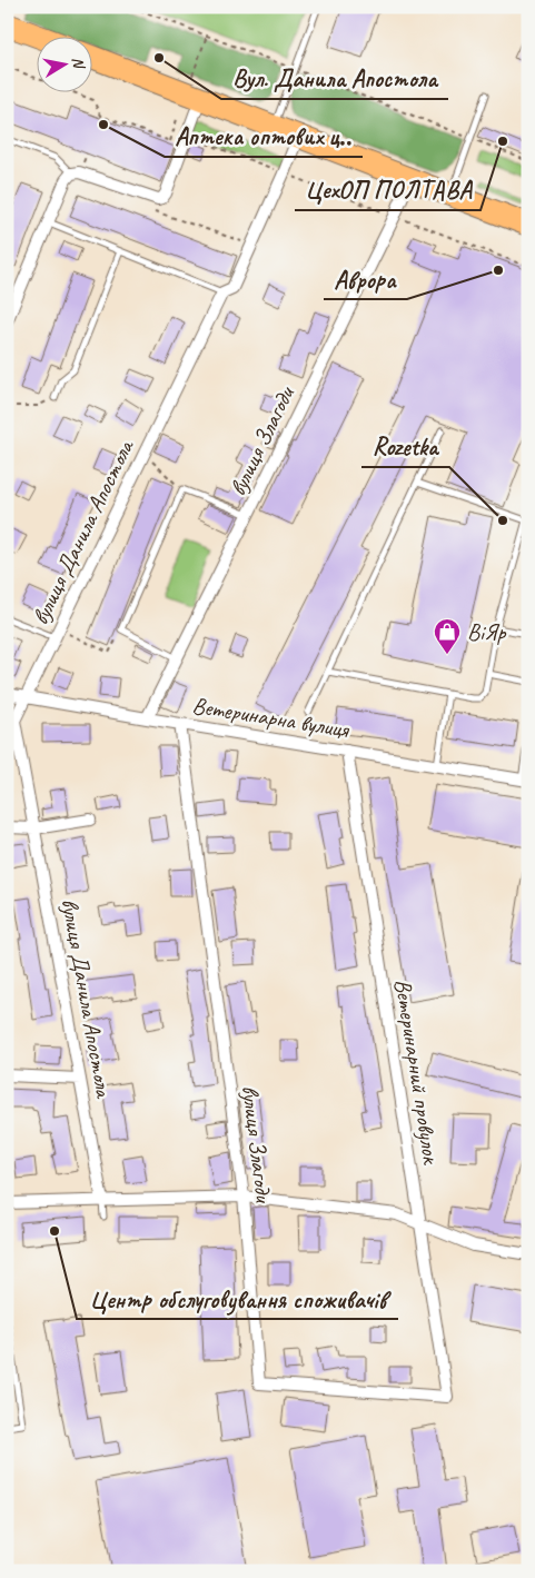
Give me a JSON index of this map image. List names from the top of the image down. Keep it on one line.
{"streets":{"street":["вулиця Злагоди","вулиця Данила Апостола","Ветеринарна вулиця","Ветеринарний провулок"]},"crossings":[["вулиця Злагоди","Ветеринарна вулиця"],["вулиця Злагоди","Ветеринарний провулок"],["вулиця Данила Апостола","Ветеринарна вулиця"],["Ветеринарна вулиця","Ветеринарний провулок"]],"places":{"other":["Вул. Данила Апостола","Аптека оптових ц‥","ЦехОП ПОЛТАВА","Аврора","Rozetka","Центр обслуговування споживачів"],"shop":["ВіЯр"]},"north":"right"}
